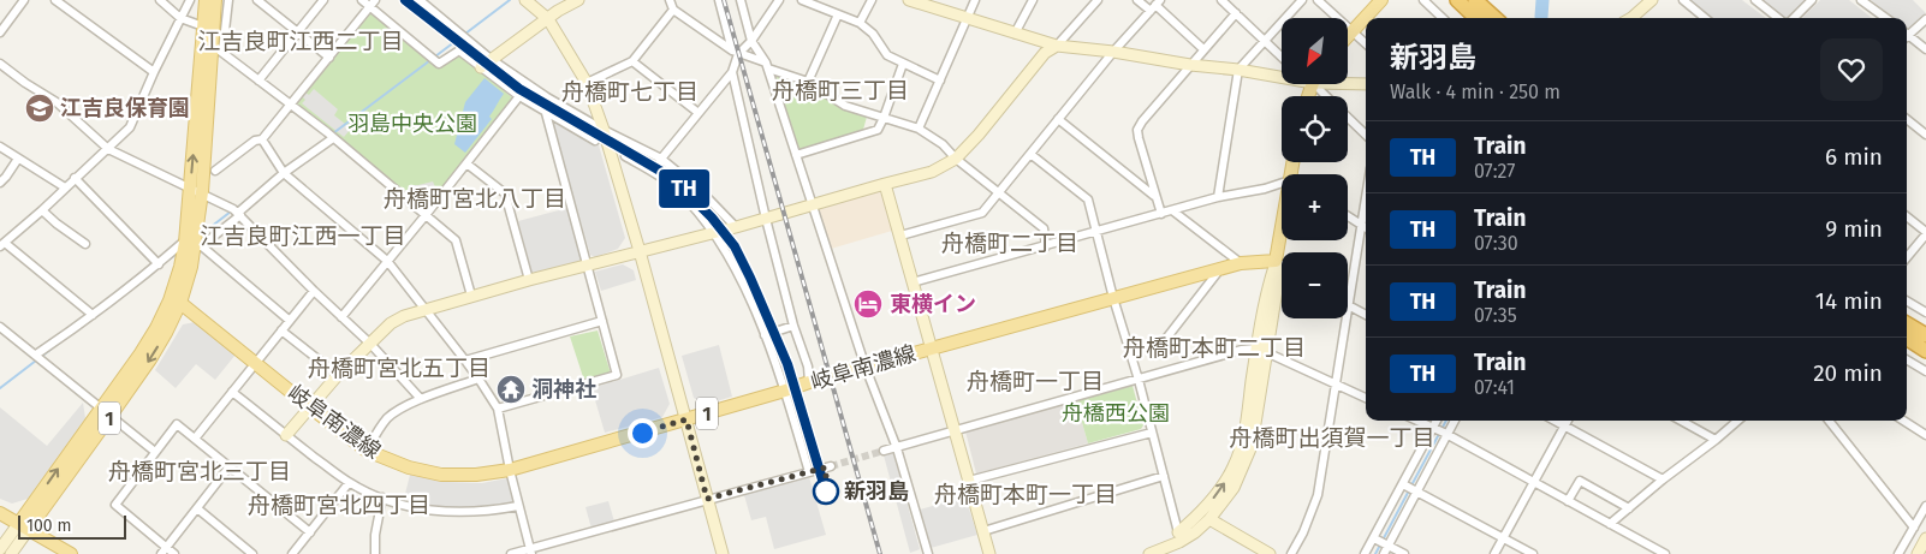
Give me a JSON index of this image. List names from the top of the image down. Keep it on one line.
{"streets":{"main road":["岐阜南濃線","1"]},"crossings":[["岐阜南濃線","1"]],"districts":["江吉良町江西二丁目","舟橋町三丁目","舟橋町七丁目","舟橋町宮北八丁目","江吉良町江西一丁目","舟橋町二丁目","舟橋町本町二丁目","舟橋町宮北五丁目","舟橋町一丁目","舟橋町出須賀一丁目","舟橋町宮北三丁目","舟橋町本町一丁目","舟橋町宮北四丁目"],"parks":["羽島中央公園","舟橋西公園"],"places":{"school or university":["江吉良保育園"],"hotel":["東横イン"],"temple":["洞神社"],"other":["新羽島"]},"scale_bar":"100 m","north":"bottom left","page":{"on_map":"TH","map_buttons":["+","−"],"heading":["新羽島","Walk · 4 min · 250 m"],"list":[{"mark":"TH","name":"Train","note":"07:27","value":"6 min"},{"mark":"TH","name":"Train","note":"07:30","value":"9 min"},{"mark":"TH","name":"Train","note":"07:35","value":"14 min"},{"mark":"TH","name":"Train","note":"07:41","value":"20 min"}],"scale":"100 m"}}
